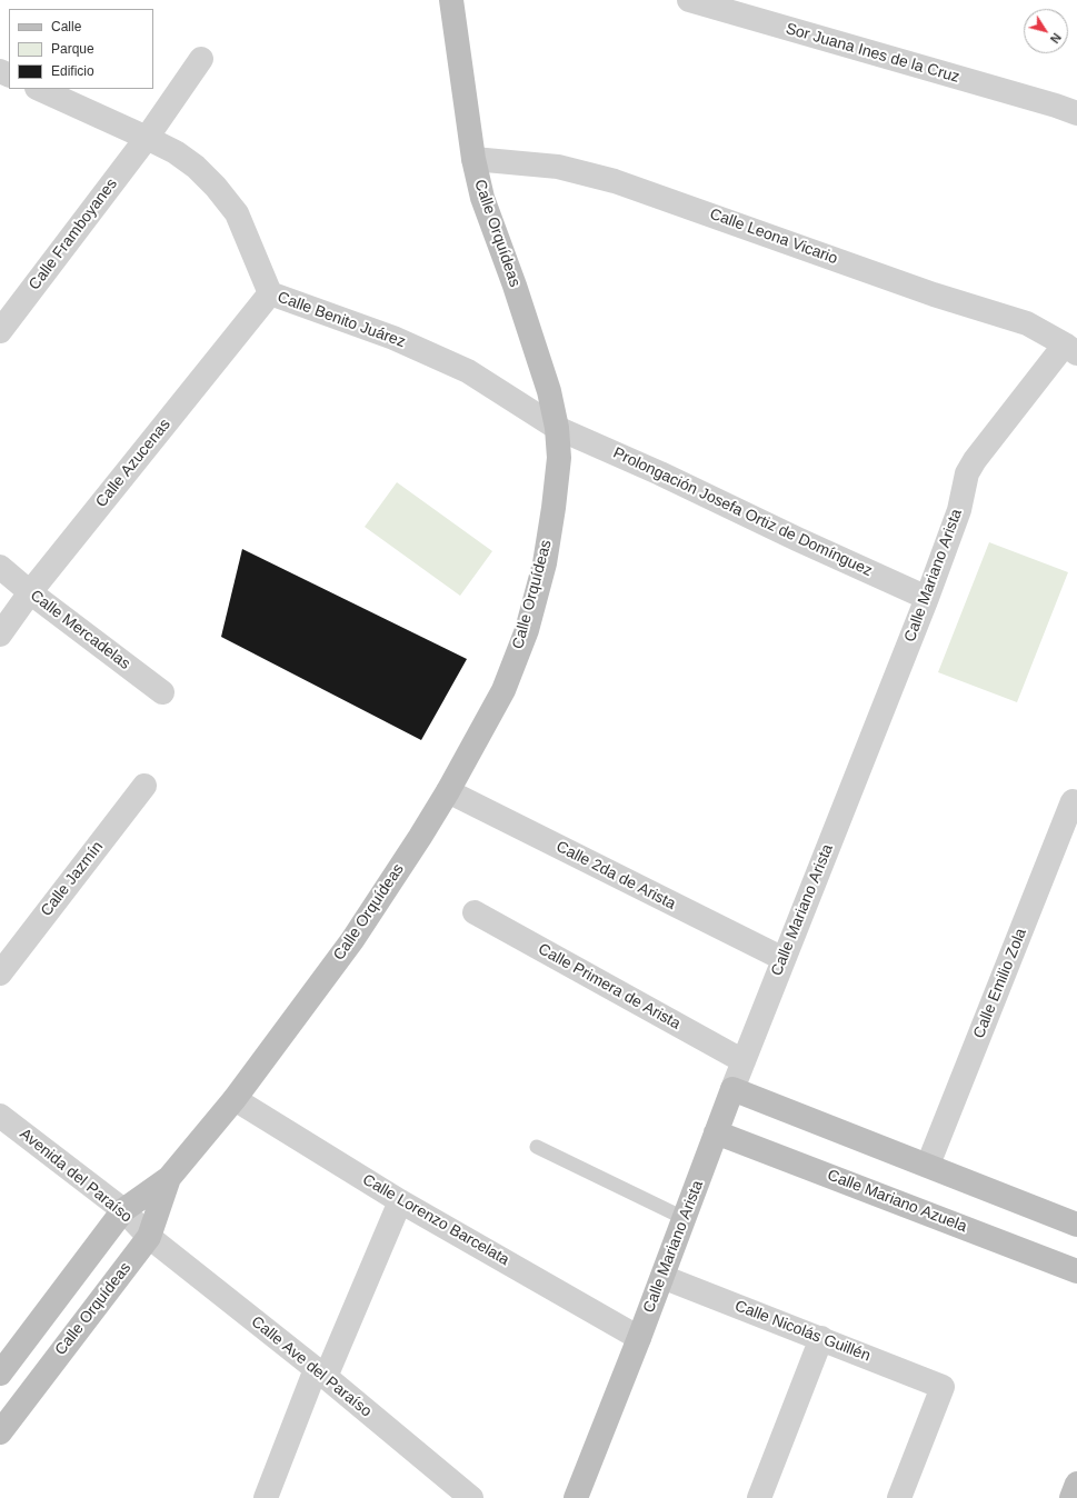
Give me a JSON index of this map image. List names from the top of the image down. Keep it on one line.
{"streets":{"street":["Sor Juana Ines de la Cruz","Calle Orquídeas","Calle Framboyanes","Calle Leona Vicario","Calle Benito Juárez","Calle Azucenas","Prolongación Josefa Ortiz de Domínguez","Calle Mariano Arista","Calle Mercadelas","Calle 2da de Arista","Calle Jazmín","Calle Emilio Zola","Calle Primera de Arista","Avenida del Paraíso","Calle Mariano Azuela","Calle Lorenzo Barcelata","Calle Nicolás Guillén","Calle Ave del Paraíso"]},"crossings":[["Calle Orquídeas","Calle Leona Vicario"],["Calle Orquídeas","Calle Benito Juárez"],["Calle Orquídeas","Prolongación Josefa Ortiz de Domínguez"],["Calle Orquídeas","Calle 2da de Arista"],["Calle Orquídeas","Avenida del Paraíso"],["Calle Orquídeas","Calle Lorenzo Barcelata"],["Calle Orquídeas","Calle Ave del Paraíso"],["Calle Framboyanes","Calle Benito Juárez"],["Calle Leona Vicario","Calle Mariano Arista"],["Calle Benito Juárez","Calle Azucenas"],["Calle Benito Juárez","Prolongación Josefa Ortiz de Domínguez"],["Calle Azucenas","Calle Mercadelas"],["Prolongación Josefa Ortiz de Domínguez","Calle Mariano Arista"],["Calle Mariano Arista","Calle 2da de Arista"],["Calle Mariano Arista","Calle Primera de Arista"],["Calle Mariano Arista","Calle Mariano Azuela"],["Calle Mariano Arista","Calle Lorenzo Barcelata"],["Calle Mariano Arista","Calle Nicolás Guillén"],["Avenida del Paraíso","Calle Ave del Paraíso"]],"legend":["Calle","Parque","Edificio"],"north":"bottom right"}
